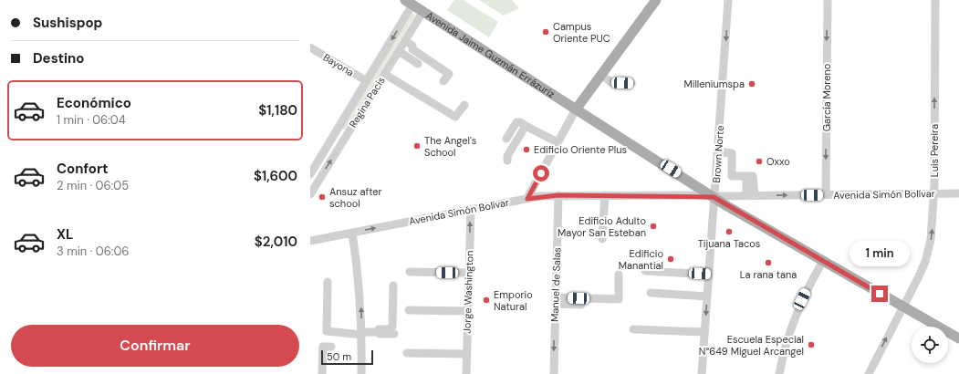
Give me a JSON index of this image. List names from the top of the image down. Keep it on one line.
{"streets":{"main road":["Avenida Jaime Guzmán Errázuriz"],"street":["Bayona","García Moreno","Regina Pacis","Luis Pereira","Brown Norte","Avenida Simón Bolívar","Manuel de Salas","Jorge Washington"]},"crossings":[["Avenida Jaime Guzmán Errázuriz","Regina Pacis"],["Avenida Jaime Guzmán Errázuriz","Luis Pereira"],["Avenida Jaime Guzmán Errázuriz","Brown Norte"],["Avenida Jaime Guzmán Errázuriz","Avenida Simón Bolívar"],["Bayona","Regina Pacis"],["García Moreno","Avenida Simón Bolívar"],["Luis Pereira","Avenida Simón Bolívar"],["Brown Norte","Avenida Simón Bolívar"],["Avenida Simón Bolívar","Manuel de Salas"],["Avenida Simón Bolívar","Jorge Washington"]],"one_way":["García Moreno","Luis Pereira","Brown Norte","Manuel de Salas","Jorge Washington"],"places":["Campus Oriente PUC","Milleniumspa","The Angel's School","Edificio Oriente Plus","Oxxo","Ansuz after school","Edificio Adulto Mayor San Esteban","Tijuana Tacos","Edificio Manantial","La rana tana","Emporio Natural","Escuela Especial N°649 Miguel Arcangel"],"scale_bar":"50 m","page":{"banner":["Sushispop","Destino"],"list":[{"name":"Económico","note":"1 min · 06:04","value":"$1,180"},{"name":"Confort","note":"2 min · 06:05","value":"$1,600"},{"name":"XL","note":"3 min · 06:06","value":"$2,010"}],"bubble":"1 min","buttons":"Confirmar","scale":"50 m"}}
